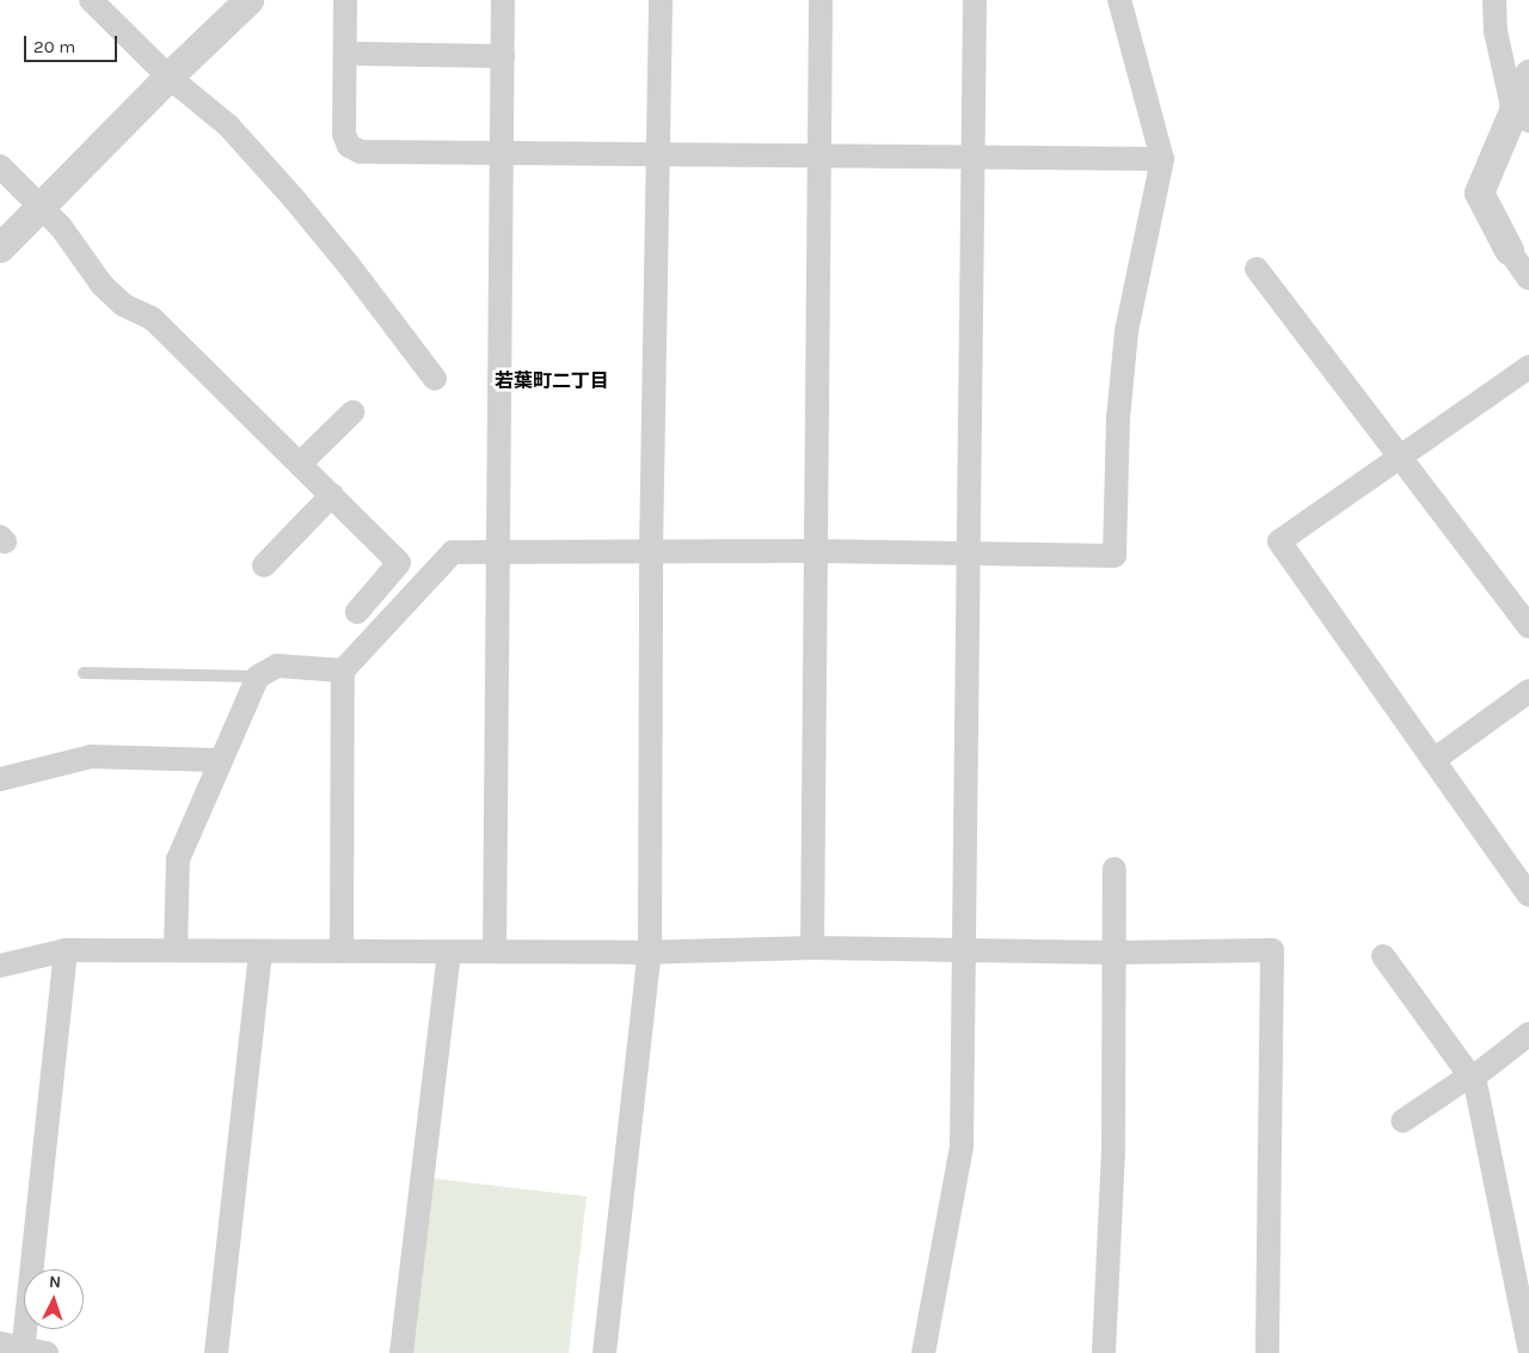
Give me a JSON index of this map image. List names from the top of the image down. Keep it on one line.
{"districts":["若葉町二丁目"],"scale_bar":"20 m","north":"top"}
